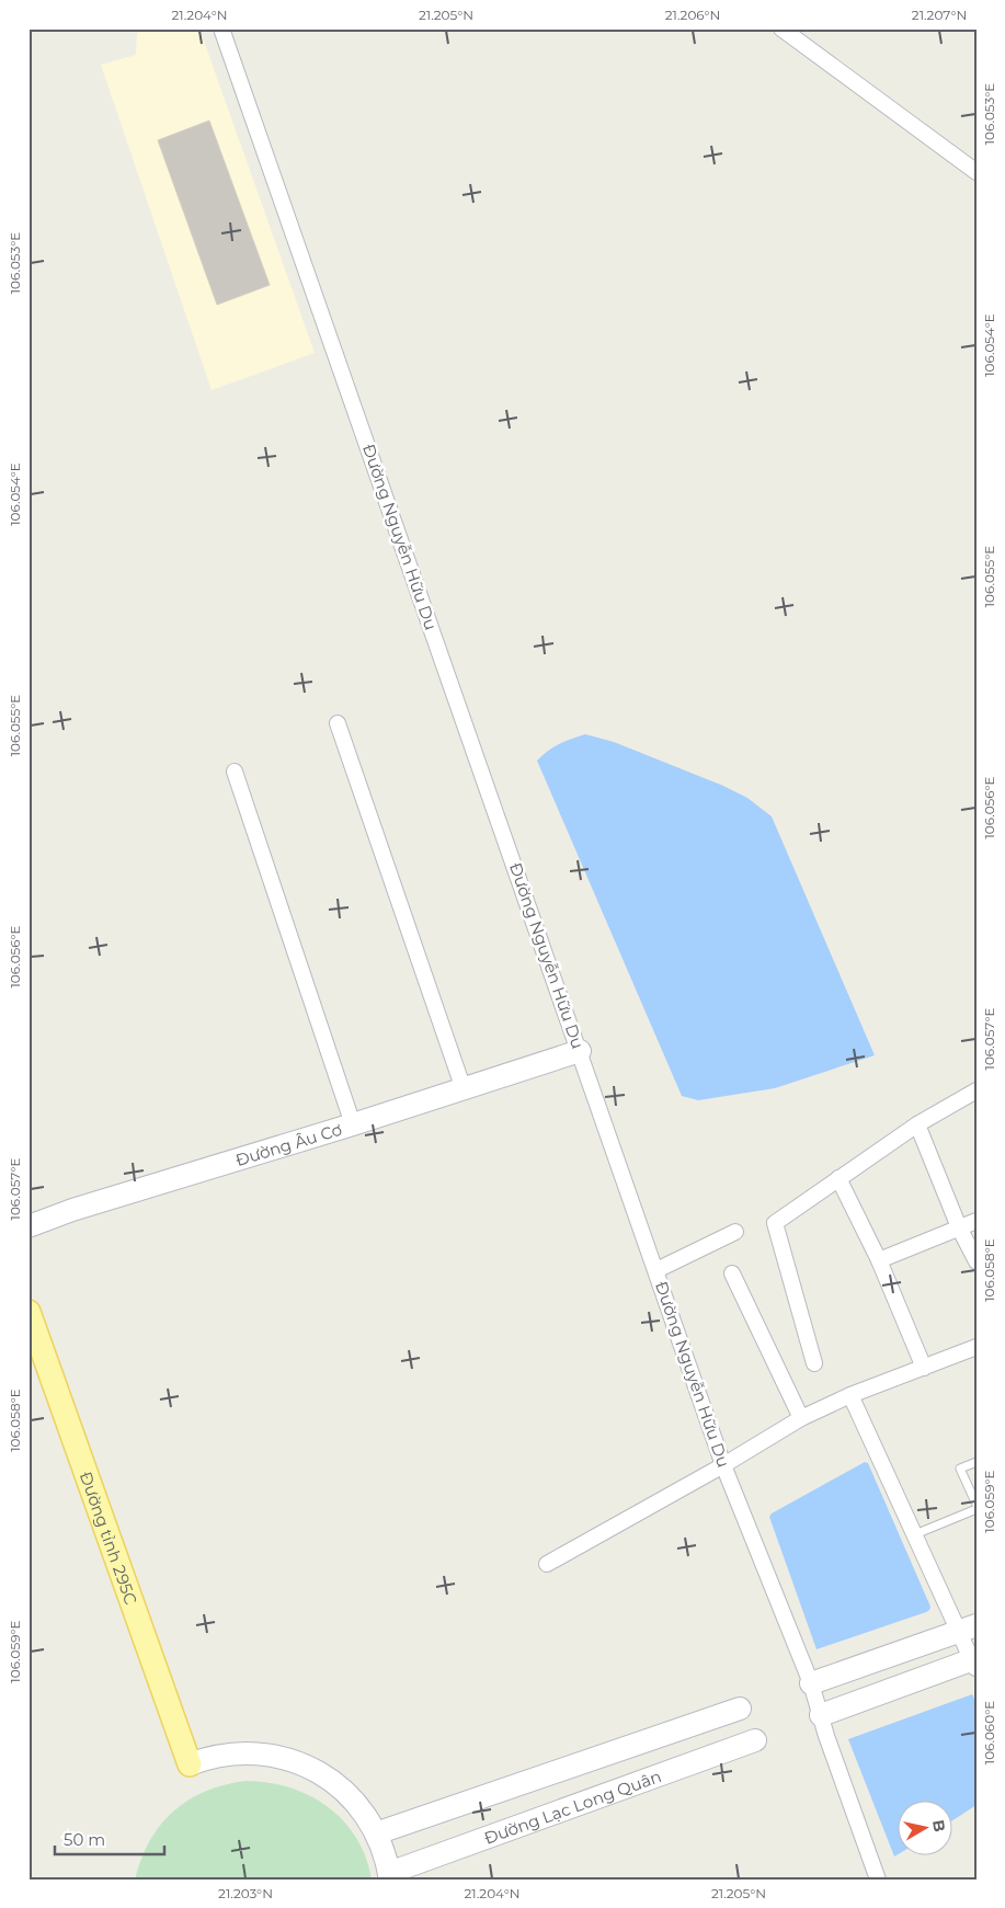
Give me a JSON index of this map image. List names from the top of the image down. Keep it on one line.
{"streets":{"main road":["Đường Âu Cơ","Đường tỉnh 295C","Đường Lạc Long Quân"],"street":["Đường Nguyễn Hữu Du"]},"crossings":[["Đường Nguyễn Hữu Du","Đường Âu Cơ"]],"scale_bar":"50 m","north":"right","coordinates":["21.204°N","21.205°N","21.206°N","21.207°N","106.053°E","106.054°E","106.055°E","106.056°E","106.057°E","106.058°E","106.059°E","106.060°E","21.203°N"]}
